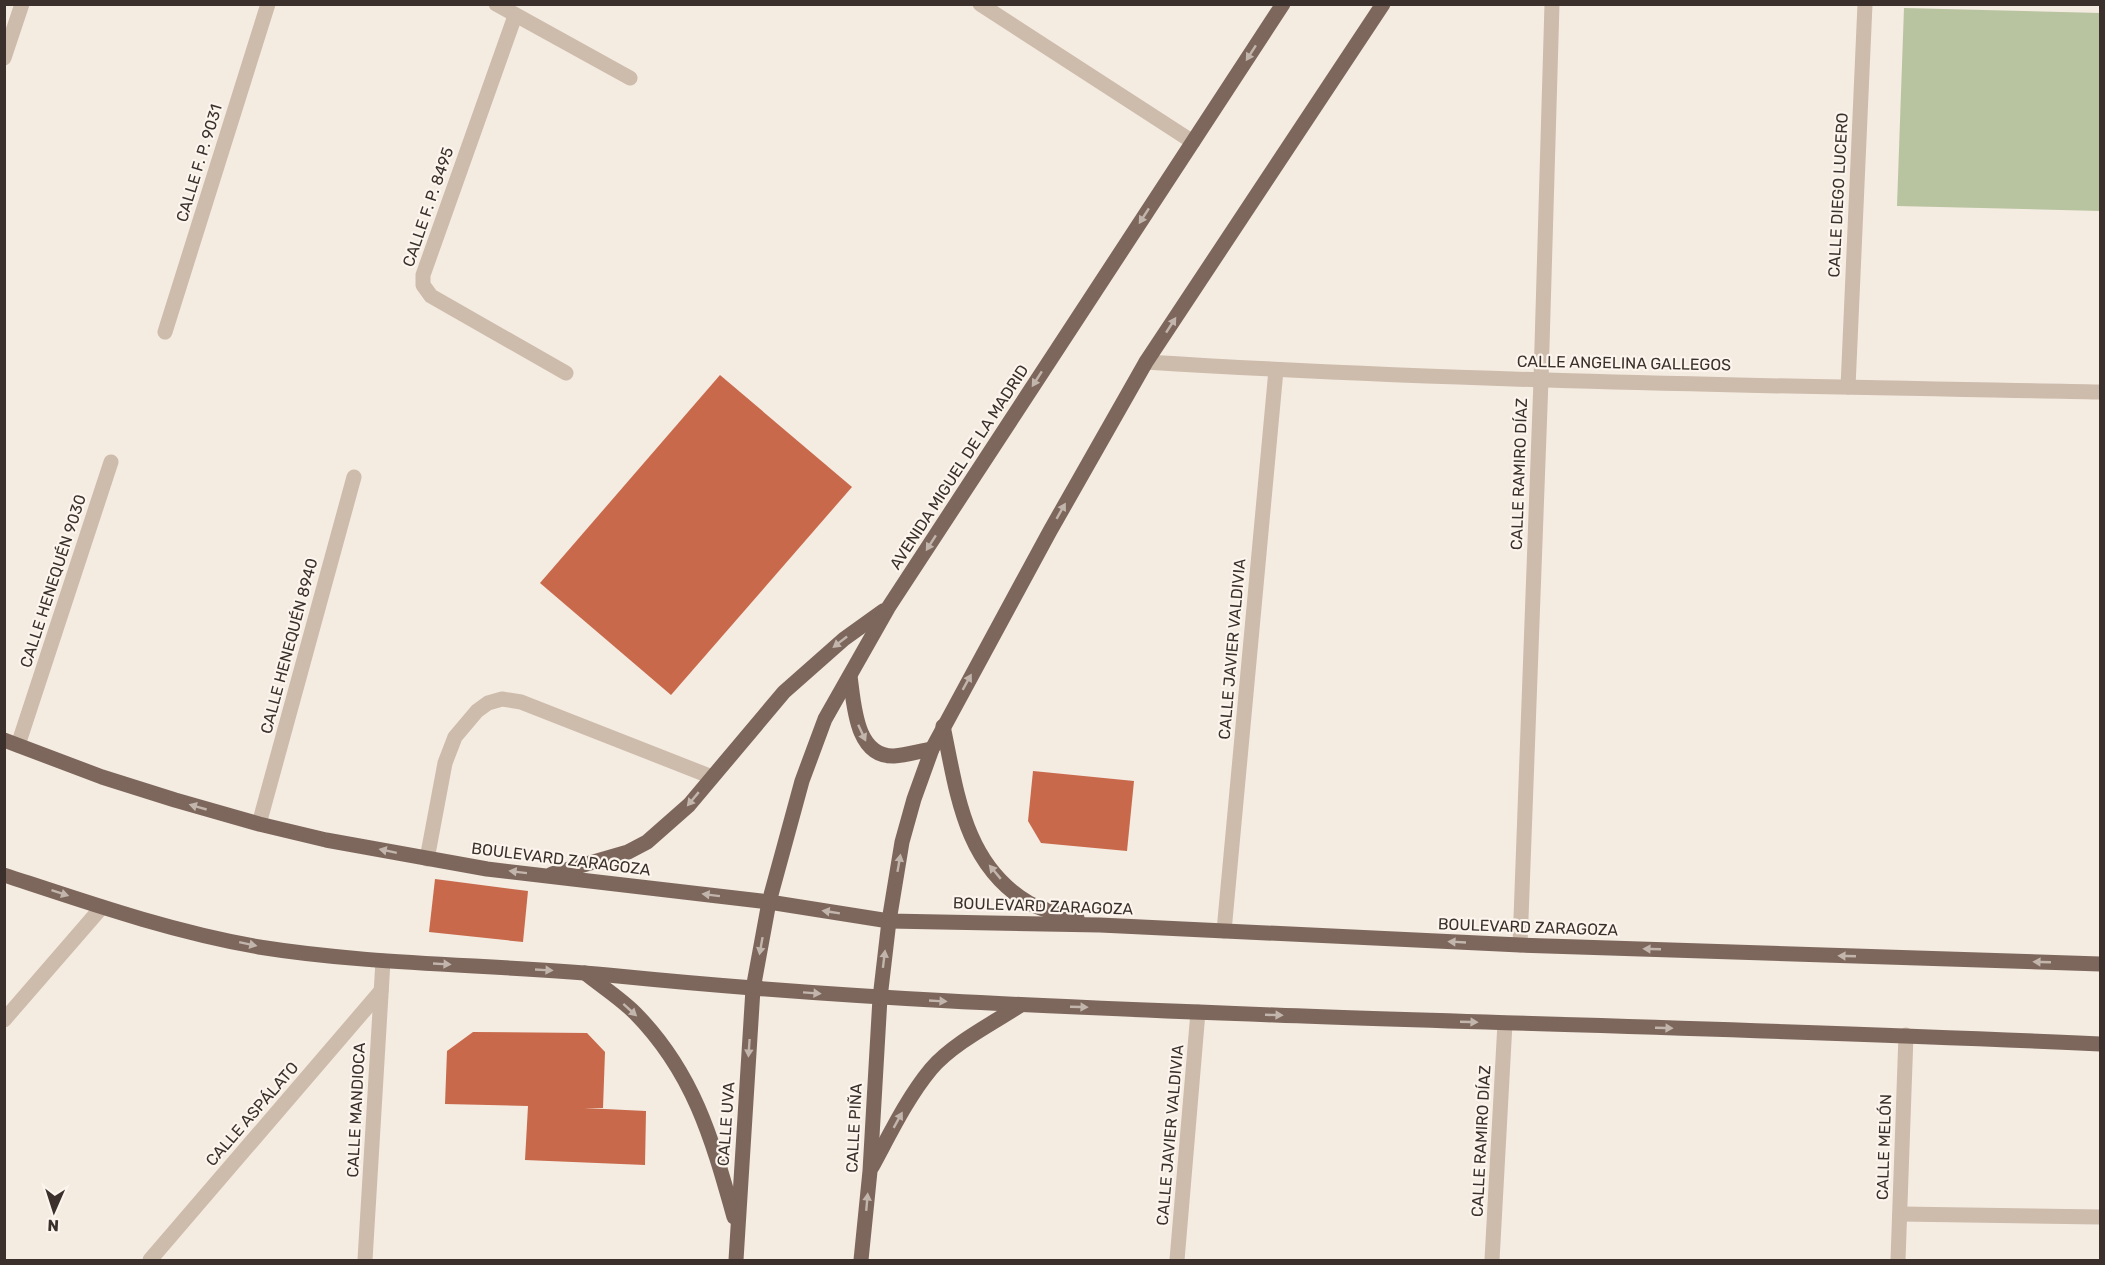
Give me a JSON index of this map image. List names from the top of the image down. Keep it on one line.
{"streets":{"main road":["AVENIDA MIGUEL DE LA MADRID","BOULEVARD ZARAGOZA","CALLE UVA","CALLE PIÑA"],"street":["CALLE F. P. 9031","CALLE DIEGO LUCERO","CALLE F. P. 8495","CALLE ANGELINA GALLEGOS","CALLE RAMIRO DÍAZ","CALLE HENEQUÉN 9030","CALLE HENEQUÉN 8940","CALLE JAVIER VALDIVIA","CALLE MANDIOCA","CALLE ASPÁLATO","CALLE MELÓN"]},"crossings":[["CALLE DIEGO LUCERO","CALLE ANGELINA GALLEGOS"],["CALLE ANGELINA GALLEGOS","CALLE RAMIRO DÍAZ"],["CALLE ANGELINA GALLEGOS","CALLE JAVIER VALDIVIA"],["AVENIDA MIGUEL DE LA MADRID","BOULEVARD ZARAGOZA"],["AVENIDA MIGUEL DE LA MADRID","CALLE UVA"],["CALLE RAMIRO DÍAZ","BOULEVARD ZARAGOZA"],["CALLE HENEQUÉN 9030","BOULEVARD ZARAGOZA"],["CALLE HENEQUÉN 8940","BOULEVARD ZARAGOZA"],["CALLE JAVIER VALDIVIA","BOULEVARD ZARAGOZA"],["CALLE MANDIOCA","CALLE ASPÁLATO"]],"one_way":["CALLE UVA"],"north":"bottom"}
